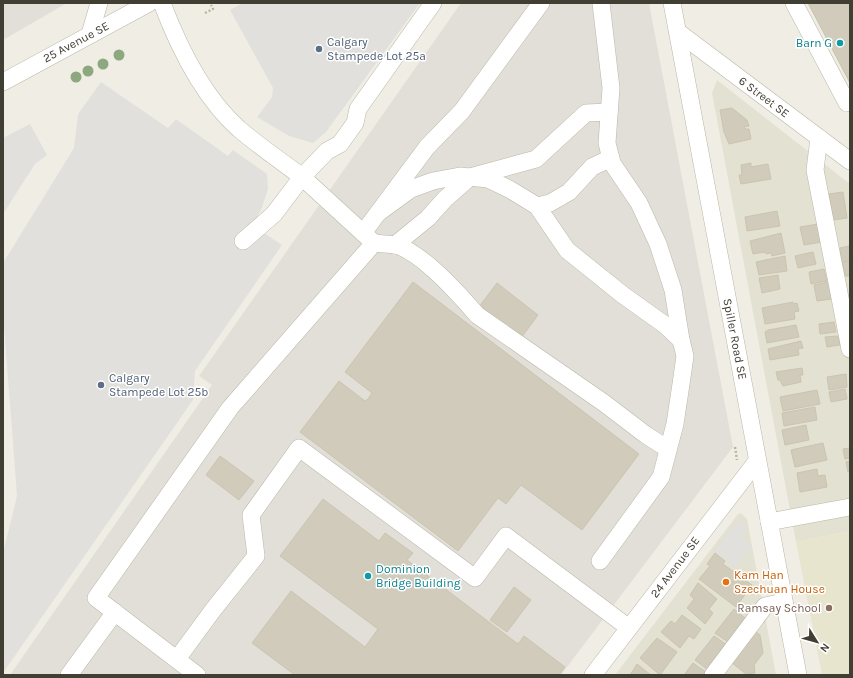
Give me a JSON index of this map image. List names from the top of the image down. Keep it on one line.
{"streets":{"street":["25 Avenue SE","6 Street SE","Spiller Road SE","24 Avenue SE"]},"crossings":[["6 Street SE","Spiller Road SE"],["Spiller Road SE","24 Avenue SE"]],"places":["Barn G","Calgary Stampede Lot 25a","Calgary Stampede Lot 25b","Dominion Bridge Building","Kam Han Szechuan House","Ramsay School"],"north":"bottom right"}
